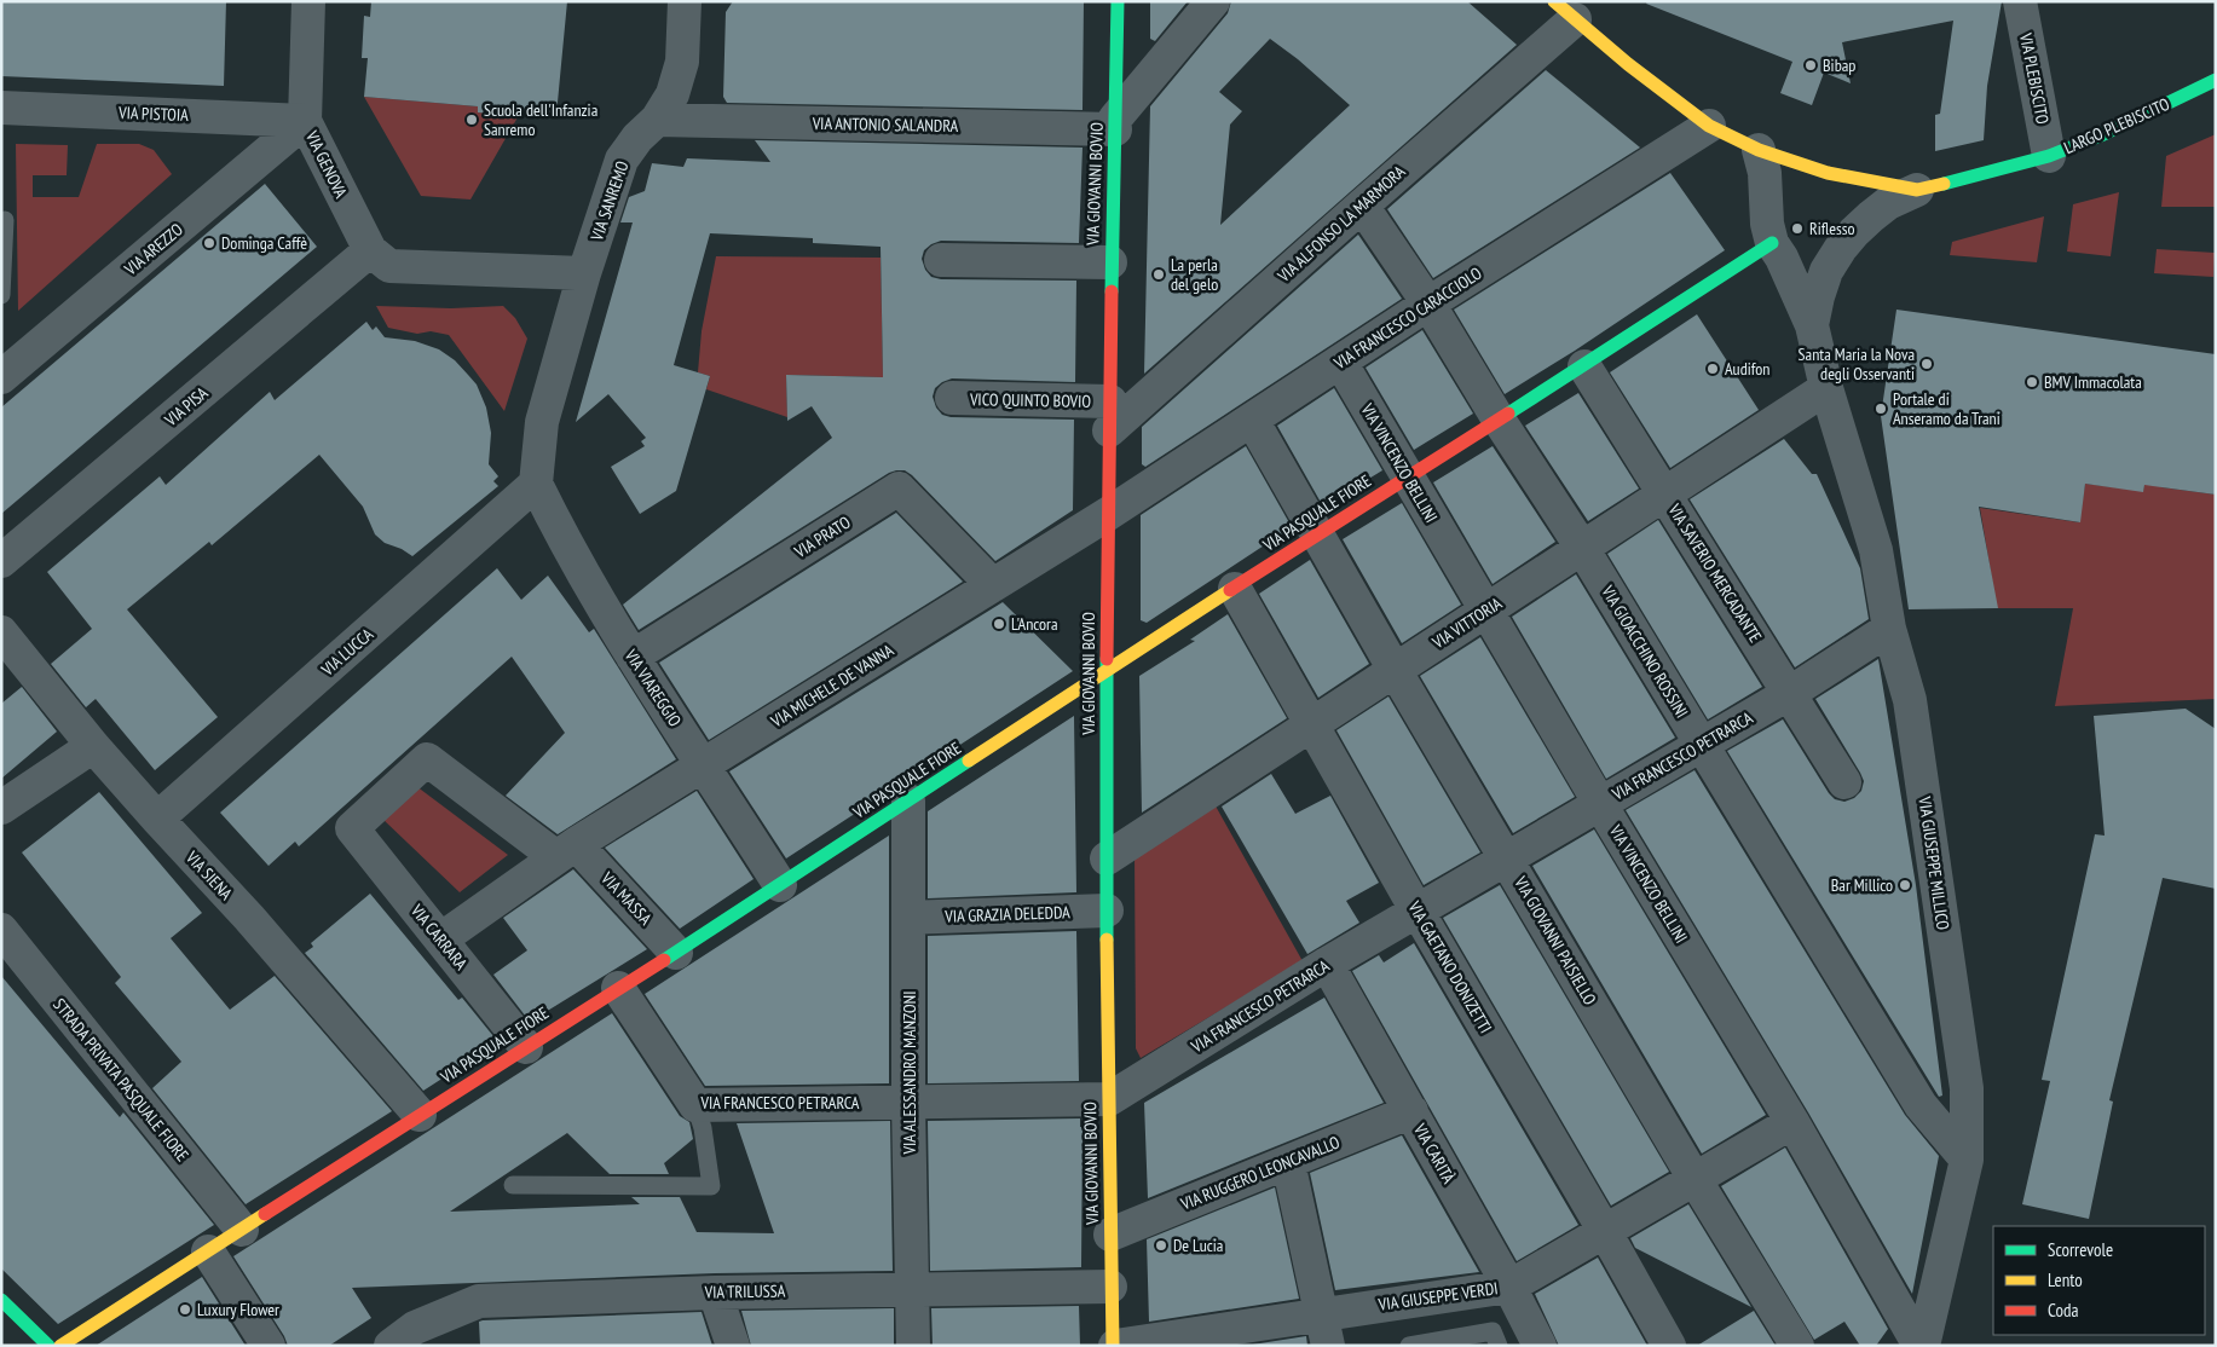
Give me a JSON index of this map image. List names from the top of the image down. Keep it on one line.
{"streets":{"street":["VIA PLEBISCITO","VIA PISTOIA","VIA ANTONIO SALANDRA","LARGO PLEBISCITO","VIA GENOVA","VIA GIOVANNI BOVIO","VIA SANREMO","VIA ALFONSO LA MARMORA","VIA AREZZO","VIA FRANCESCO CARACCIOLO","VICO QUINTO BOVIO","VIA PISA","VIA VINCENZO BELLINI","VIA PASQUALE FIORE","VIA PRATO","VIA SAVERIO MERCADANTE","VIA VITTORIA","VIA LUCCA","VIA GIOACCHINO ROSSINI","VIA MICHELE DE VANNA","VIA VIAREGGIO","VIA FRANCESCO PETRARCA","VIA GIUSEPPE MILLICO","VIA SIENA","VIA MASSA","VIA GRAZIA DELEDDA","VIA CARRARA","VIA GIOVANNI PAISIELLO","VIA GAETANO DONIZETTI","VIA ALESSANDRO MANZONI","STRADA PRIVATA PASQUALE FIORE","VIA CARITÀ","VIA RUGGERO LEONCAVALLO","VIA TRILUSSA","VIA GIUSEPPE VERDI"]},"crossings":[["VIA PLEBISCITO","LARGO PLEBISCITO"],["VIA PISTOIA","VIA GENOVA"],["VIA PISTOIA","VIA AREZZO"],["VIA ANTONIO SALANDRA","VIA GIOVANNI BOVIO"],["VIA ANTONIO SALANDRA","VIA SANREMO"],["VIA GENOVA","VIA AREZZO"],["VIA GENOVA","VIA PISA"],["VIA GIOVANNI BOVIO","VIA ALFONSO LA MARMORA"],["VIA GIOVANNI BOVIO","VIA FRANCESCO CARACCIOLO"],["VIA GIOVANNI BOVIO","VICO QUINTO BOVIO"],["VIA GIOVANNI BOVIO","VIA PASQUALE FIORE"],["VIA GIOVANNI BOVIO","VIA VITTORIA"],["VIA GIOVANNI BOVIO","VIA MICHELE DE VANNA"],["VIA GIOVANNI BOVIO","VIA FRANCESCO PETRARCA"],["VIA GIOVANNI BOVIO","VIA GRAZIA DELEDDA"],["VIA GIOVANNI BOVIO","VIA RUGGERO LEONCAVALLO"],["VIA GIOVANNI BOVIO","VIA TRILUSSA"],["VIA GIOVANNI BOVIO","VIA GIUSEPPE VERDI"],["VIA SANREMO","VIA LUCCA"],["VIA SANREMO","VIA VIAREGGIO"],["VIA ALFONSO LA MARMORA","VICO QUINTO BOVIO"],["VIA ALFONSO LA MARMORA","VIA GIOACCHINO ROSSINI"],["VIA FRANCESCO CARACCIOLO","VIA VINCENZO BELLINI"],["VIA FRANCESCO CARACCIOLO","VIA GIOACCHINO ROSSINI"],["VIA FRANCESCO CARACCIOLO","VIA MICHELE DE VANNA"],["VIA FRANCESCO CARACCIOLO","VIA GIOVANNI PAISIELLO"],["VIA VINCENZO BELLINI","VIA PASQUALE FIORE"],["VIA VINCENZO BELLINI","VIA VITTORIA"],["VIA VINCENZO BELLINI","VIA FRANCESCO PETRARCA"],["VIA VINCENZO BELLINI","VIA GIUSEPPE MILLICO"],["VIA VINCENZO BELLINI","VIA GIUSEPPE VERDI"],["VIA PASQUALE FIORE","VIA SAVERIO MERCADANTE"],["VIA PASQUALE FIORE","VIA GIOACCHINO ROSSINI"],["VIA PASQUALE FIORE","VIA VIAREGGIO"],["VIA PASQUALE FIORE","VIA FRANCESCO PETRARCA"],["VIA PASQUALE FIORE","VIA SIENA"],["VIA PASQUALE FIORE","VIA MASSA"],["VIA PASQUALE FIORE","VIA CARRARA"],["VIA PASQUALE FIORE","VIA GIOVANNI PAISIELLO"],["VIA PASQUALE FIORE","VIA GAETANO DONIZETTI"],["VIA PASQUALE FIORE","VIA ALESSANDRO MANZONI"],["VIA PASQUALE FIORE","STRADA PRIVATA PASQUALE FIORE"],["VIA PRATO","VIA MICHELE DE VANNA"],["VIA PRATO","VIA VIAREGGIO"],["VIA SAVERIO MERCADANTE","VIA VITTORIA"],["VIA SAVERIO MERCADANTE","VIA FRANCESCO PETRARCA"],["VIA VITTORIA","VIA GIOACCHINO ROSSINI"],["VIA VITTORIA","VIA GIUSEPPE MILLICO"],["VIA VITTORIA","VIA GIOVANNI PAISIELLO"],["VIA VITTORIA","VIA GAETANO DONIZETTI"],["VIA LUCCA","VIA VIAREGGIO"],["VIA LUCCA","VIA SIENA"],["VIA GIOACCHINO ROSSINI","VIA FRANCESCO PETRARCA"],["VIA GIOACCHINO ROSSINI","VIA GIUSEPPE MILLICO"],["VIA MICHELE DE VANNA","VIA VIAREGGIO"],["VIA MICHELE DE VANNA","VIA MASSA"],["VIA MICHELE DE VANNA","VIA CARRARA"],["VIA FRANCESCO PETRARCA","VIA GIUSEPPE MILLICO"],["VIA FRANCESCO PETRARCA","VIA GIOVANNI PAISIELLO"],["VIA FRANCESCO PETRARCA","VIA GAETANO DONIZETTI"],["VIA FRANCESCO PETRARCA","VIA ALESSANDRO MANZONI"],["VIA FRANCESCO PETRARCA","VIA CARITÀ"],["VIA MASSA","VIA CARRARA"],["VIA GRAZIA DELEDDA","VIA ALESSANDRO MANZONI"],["VIA GIOVANNI PAISIELLO","VIA GIUSEPPE VERDI"],["VIA GAETANO DONIZETTI","VIA GIUSEPPE VERDI"],["VIA ALESSANDRO MANZONI","VIA TRILUSSA"],["VIA CARITÀ","VIA RUGGERO LEONCAVALLO"],["VIA CARITÀ","VIA GIUSEPPE VERDI"]],"places":["Bibap","Scuola dell'Infanzia Sanremo","Riflesso","Dominga Caffè","La perla del gelo","Santa Maria la Nova degli Osservanti","Audifon","BMV Immacolata","Portale di Anseramo da Trani","L'Ancora","Bar Millico","De Lucia","Luxury Flower"],"legend":["Scorrevole","Lento","Coda"]}
